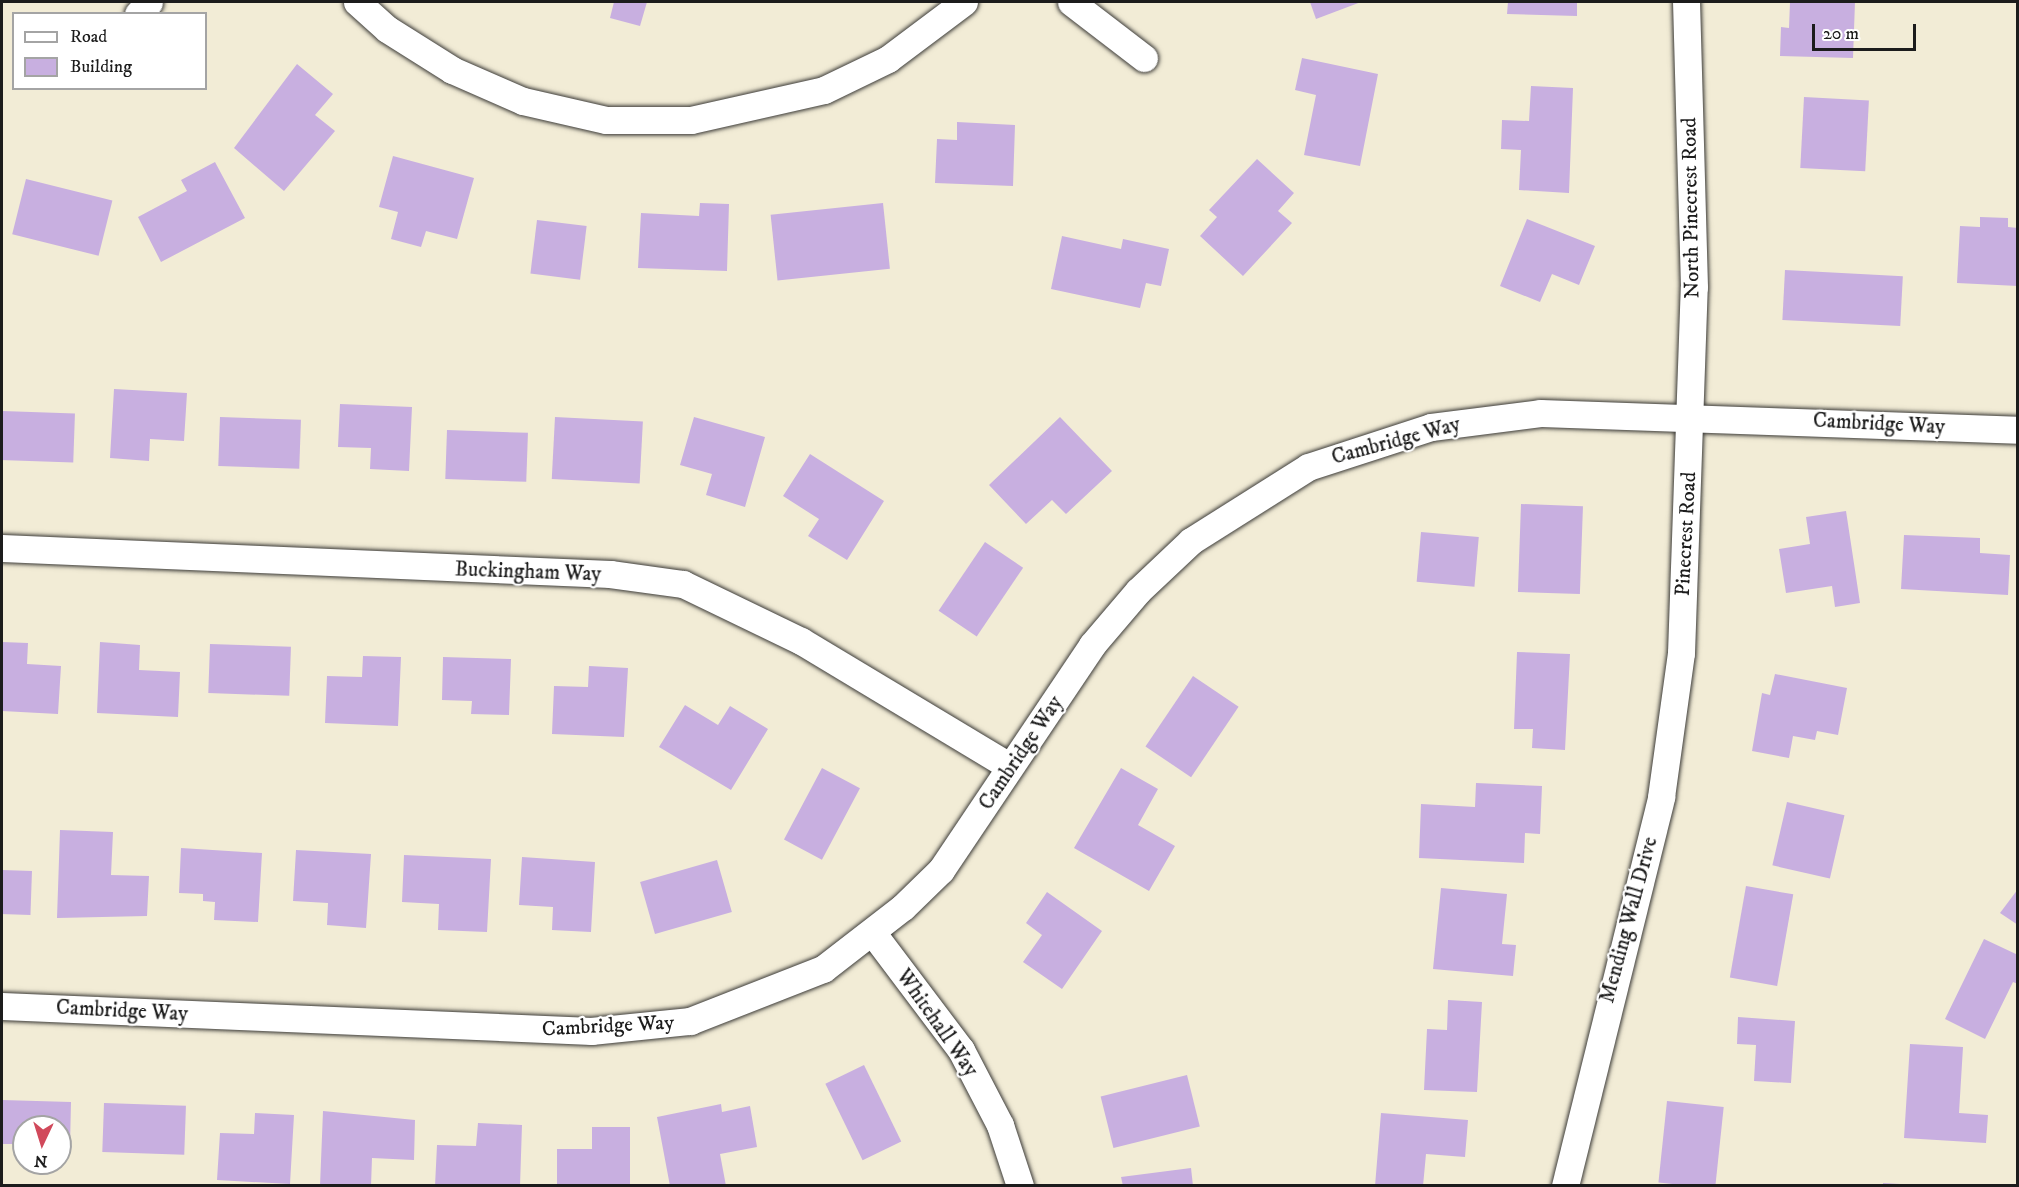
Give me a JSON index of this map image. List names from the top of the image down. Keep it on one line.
{"streets":{"street":["North Pinecrest Road","Cambridge Way","Pinecrest Road","Buckingham Way","Mending Wall Drive","Whitehall Way"]},"crossings":[["North Pinecrest Road","Cambridge Way"],["North Pinecrest Road","Pinecrest Road"],["Cambridge Way","Pinecrest Road"],["Cambridge Way","Buckingham Way"],["Cambridge Way","Whitehall Way"],["Pinecrest Road","Mending Wall Drive"]],"legend":["Road","Building"],"scale_bar":"20 m","north":"bottom"}
